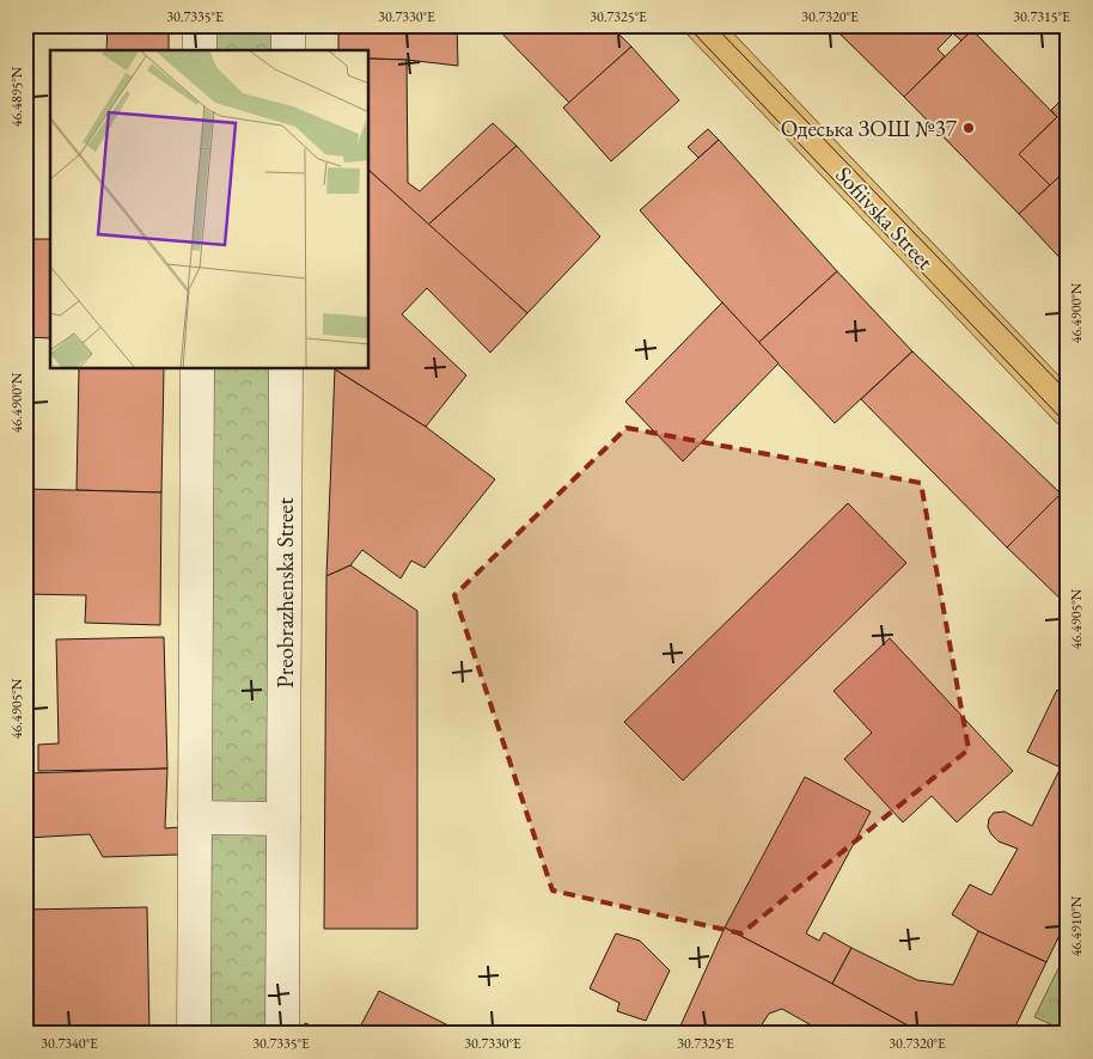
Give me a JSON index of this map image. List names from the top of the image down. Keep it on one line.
{"streets":{"main road":["Sofiivska Street"],"street":["Preobrazhenska Street"]},"places":["Одеська ЗОШ №37"],"coordinates":["30.7335°E","30.7330°E","30.7325°E","30.7320°E","30.7315°E","46.4895°N","46.4900°N","46.4905°N","46.4910°N","30.7340°E"]}
